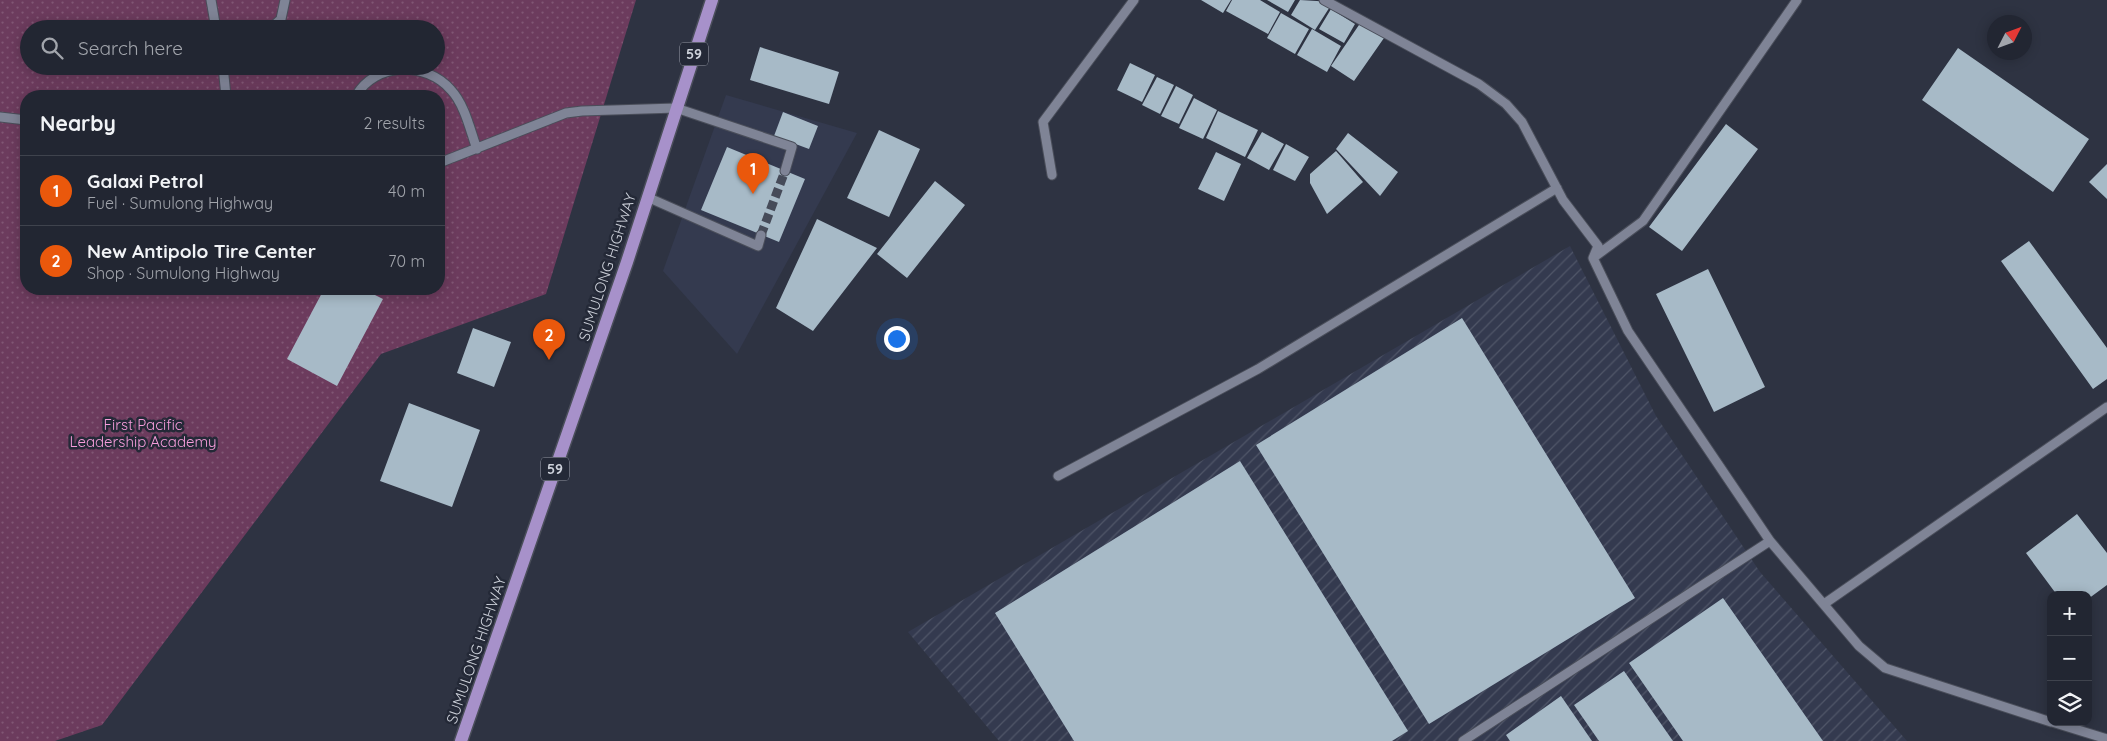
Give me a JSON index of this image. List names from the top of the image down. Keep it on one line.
{"streets":{"main road":["59","SUMULONG HIGHWAY"]},"parks":["First Pacific Leadership Academy"],"north":"top right","page":{"search":"Search here","heading":["Nearby","2 results"],"pins":["1","2"],"list":[{"mark":"1","name":"Galaxi Petrol","note":"Fuel · Sumulong Highway","value":"40 m"},{"mark":"2","name":"New Antipolo Tire Center","note":"Shop · Sumulong Highway","value":"70 m"}],"map_buttons":["+","−"]}}
